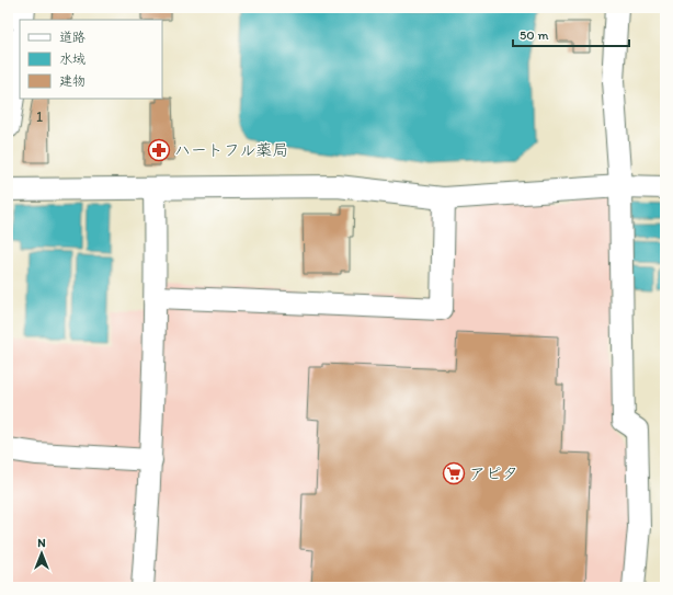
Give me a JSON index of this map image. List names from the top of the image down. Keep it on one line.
{"places":{"pharmacy":["ハートフル薬局"],"supermarket":["アピタ"]},"house_numbers":["1"],"legend":["道路","水域","建物"],"scale_bar":"50 m","north":"top"}
